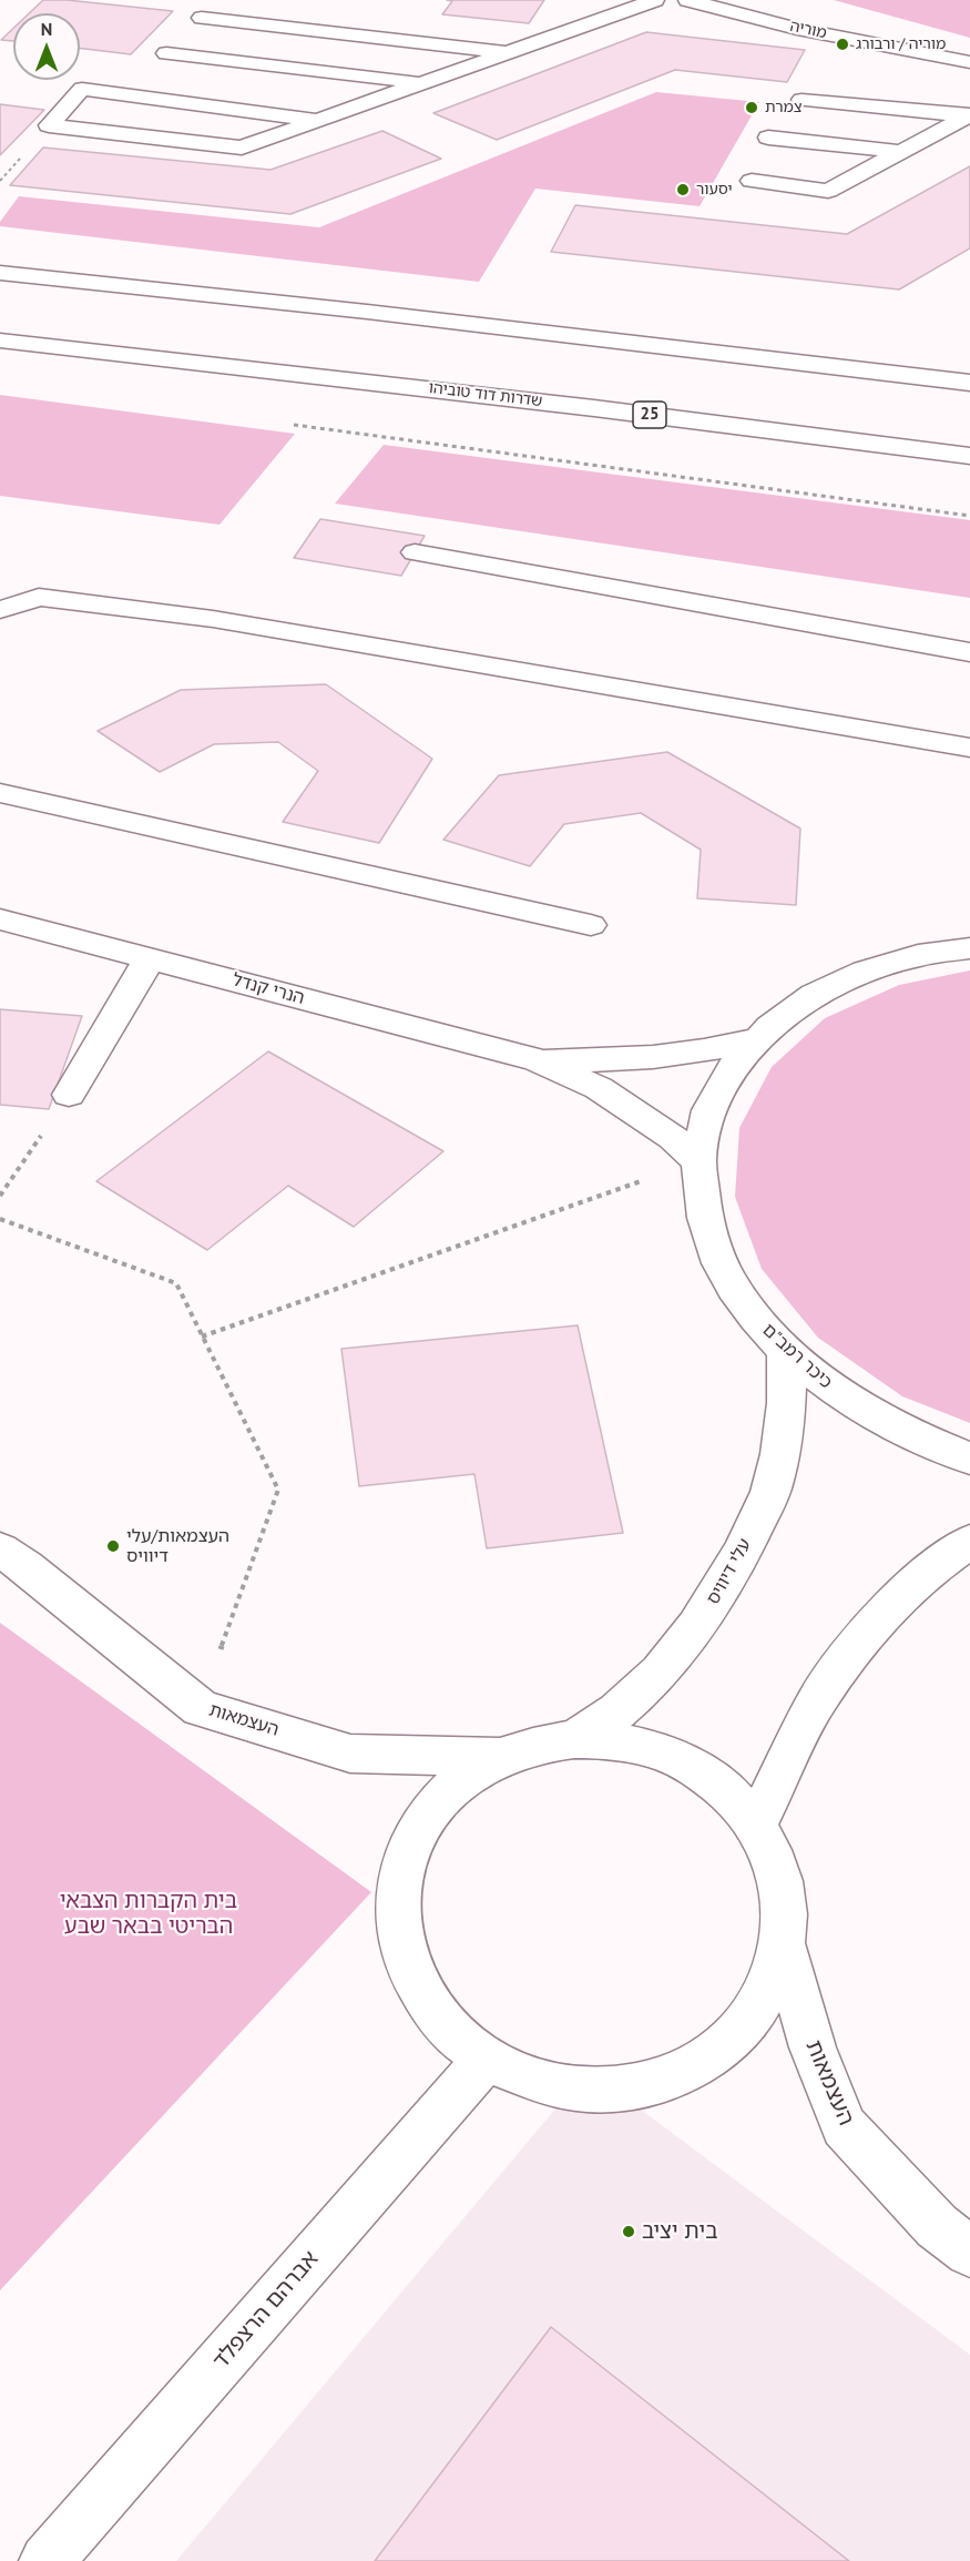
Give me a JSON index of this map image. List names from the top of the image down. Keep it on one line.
{"streets":{"main road":["מוריה","שדרות דוד טוביהו","25","הנרי קנדל","כיכר רמב\"ם","עלי דיוויס","העצמאות","אברהם הרצפלד"]},"crossings":[["הנרי קנדל","כיכר רמב\"ם"],["כיכר רמב\"ם","עלי דיוויס"]],"parks":["בית הקברות הצבאי הבריטי בבאר שבע"],"places":["מוריה / ורבורג","צמרת","יסעור","העצמאות/עלי דיוויס","בית יציב"],"north":"top"}
